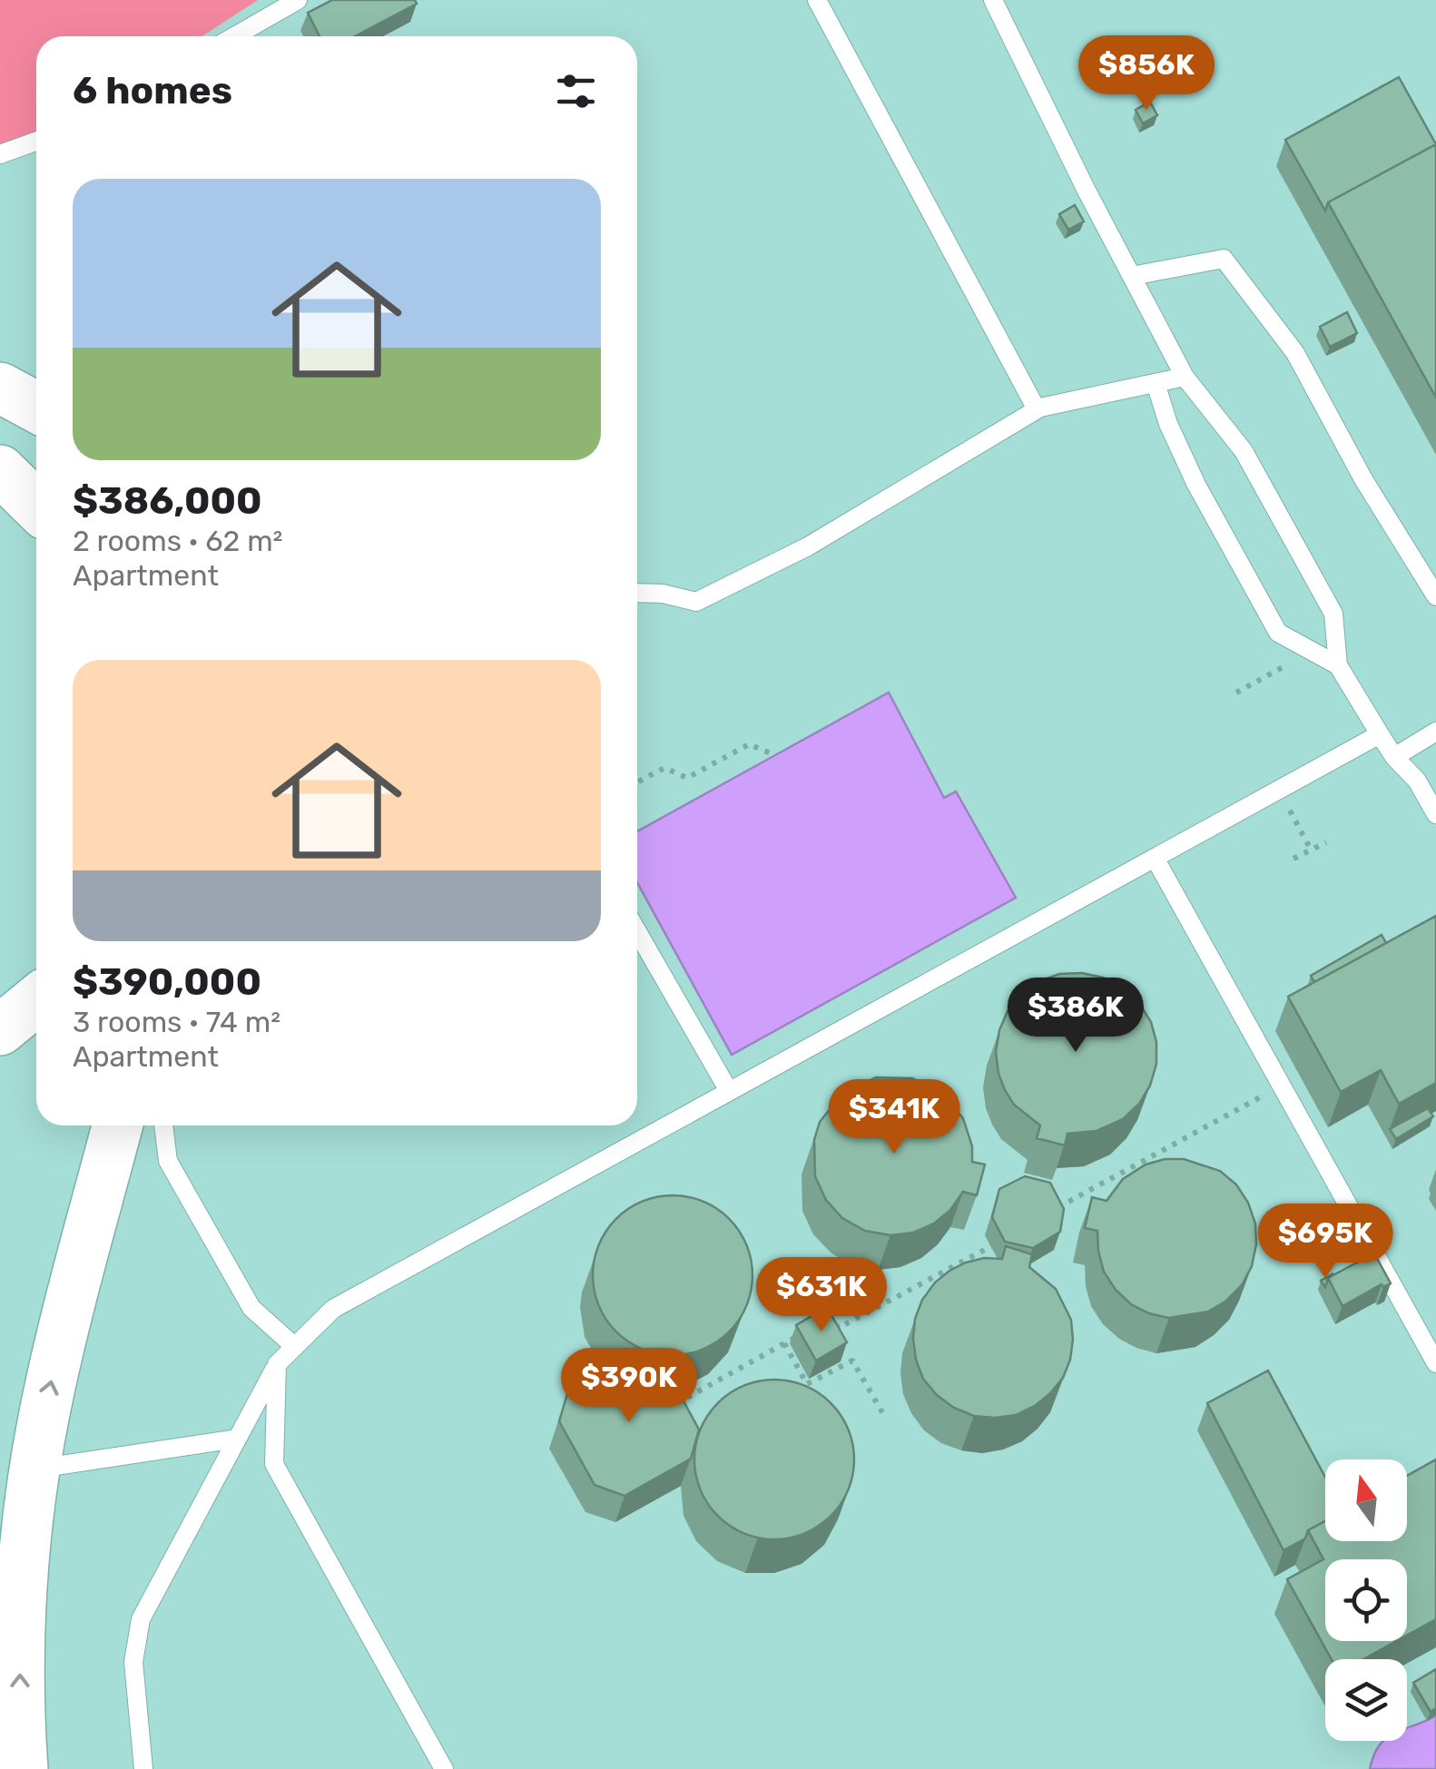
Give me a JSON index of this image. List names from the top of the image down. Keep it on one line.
{"north":"top","page":{"price":["$856K","$386K","$341K","$695K","$631K","$390K"],"heading":"6 homes","list":[{"name":"$386,000","note":"2 rooms · 62 m² · Apartment"},{"name":"$390,000","note":"3 rooms · 74 m² · Apartment"}]}}
